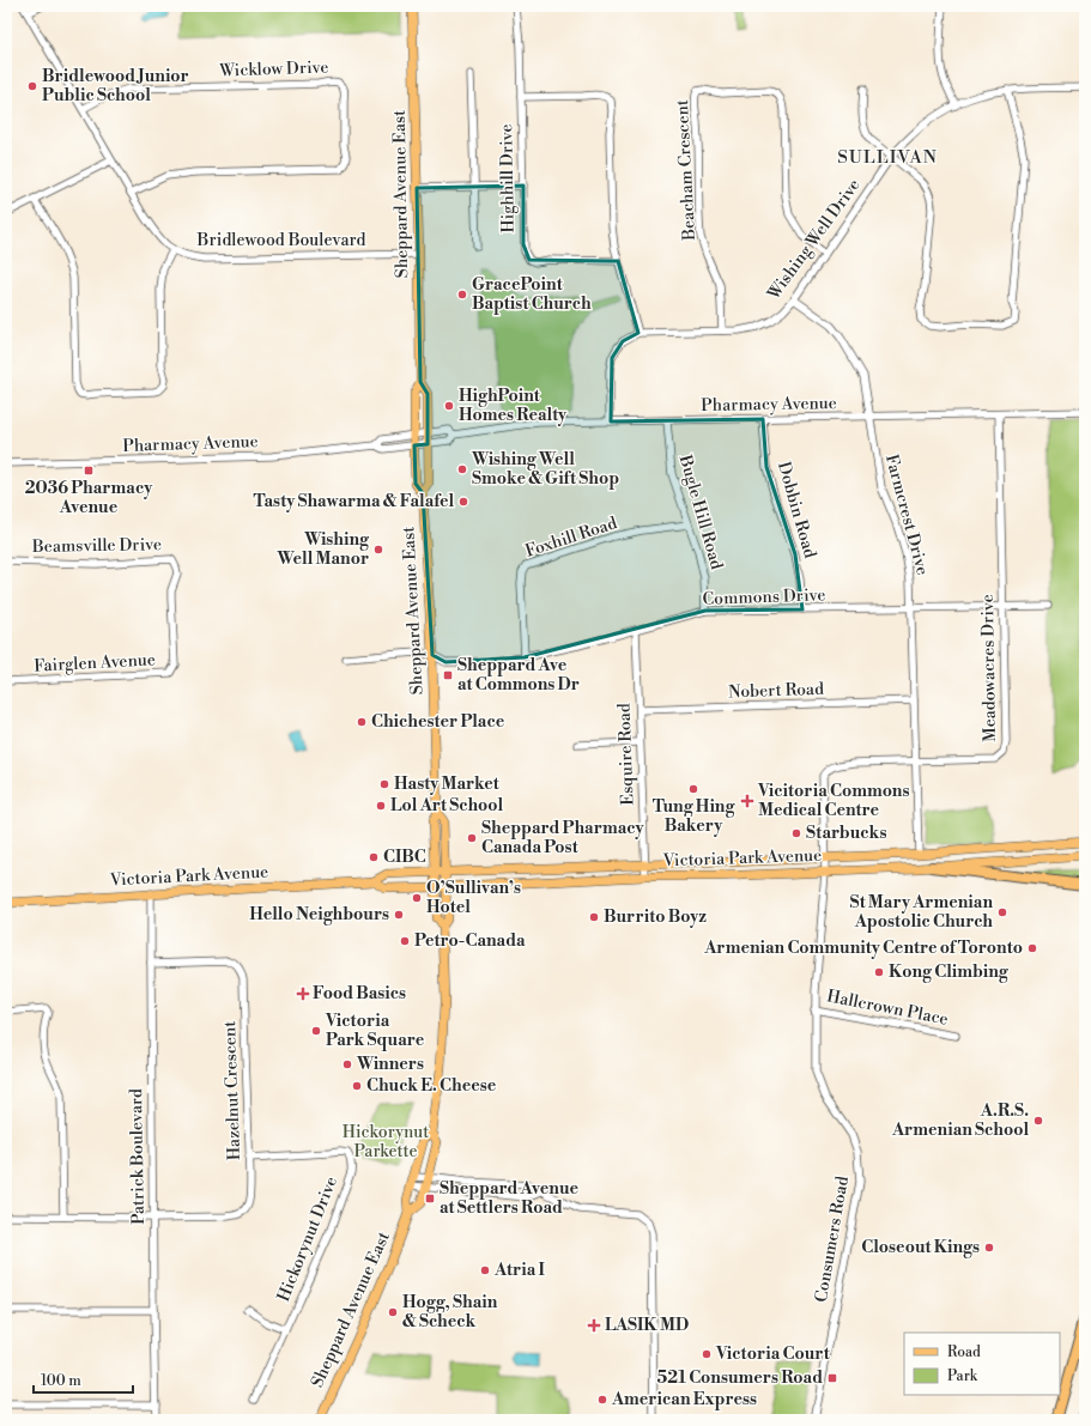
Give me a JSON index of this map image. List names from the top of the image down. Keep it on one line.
{"streets":{"main road":["Sheppard Avenue East","Victoria Park Avenue"],"street":["Wicklow Drive","Beacham Crescent","Highhill Drive","Wishing Well Drive","Bridlewood Boulevard","Pharmacy Avenue","Dobbin Road","Bugle Hill Road","Farmcrest Drive","Foxhill Road","Beamsville Drive","Commons Drive","Fairglen Avenue","Meadowacres Drive","Nobert Road","Esquire Road","Hallcrown Place","Hazelnut Crescent","Patrick Boulevard","Hickorynut Drive","Consumers Road"]},"crossings":[["Wicklow Drive","Bridlewood Boulevard"],["Beacham Crescent","Wishing Well Drive"],["Sheppard Avenue East","Bridlewood Boulevard"],["Sheppard Avenue East","Pharmacy Avenue"],["Sheppard Avenue East","Commons Drive"],["Sheppard Avenue East","Victoria Park Avenue"],["Wishing Well Drive","Farmcrest Drive"],["Pharmacy Avenue","Dobbin Road"],["Pharmacy Avenue","Bugle Hill Road"],["Pharmacy Avenue","Farmcrest Drive"],["Pharmacy Avenue","Meadowacres Drive"],["Dobbin Road","Commons Drive"],["Bugle Hill Road","Foxhill Road"],["Bugle Hill Road","Commons Drive"],["Farmcrest Drive","Commons Drive"],["Farmcrest Drive","Meadowacres Drive"],["Farmcrest Drive","Nobert Road"],["Farmcrest Drive","Victoria Park Avenue"],["Foxhill Road","Commons Drive"],["Beamsville Drive","Fairglen Avenue"],["Commons Drive","Meadowacres Drive"],["Commons Drive","Esquire Road"],["Meadowacres Drive","Victoria Park Avenue"],["Meadowacres Drive","Consumers Road"],["Nobert Road","Esquire Road"],["Esquire Road","Victoria Park Avenue"],["Victoria Park Avenue","Patrick Boulevard"],["Victoria Park Avenue","Consumers Road"],["Hallcrown Place","Consumers Road"],["Hazelnut Crescent","Patrick Boulevard"],["Hazelnut Crescent","Hickorynut Drive"]],"districts":["SULLIVAN"],"parks":["Hickorynut Parkette"],"places":{"other":["Bridlewood Junior Public School","GracePoint Baptist Church","HighPoint Homes Realty","Wishing Well Smoke & Gift Shop","Tasty Shawarma & Falafel","Wishing Well Manor","Chichester Place","Hasty Market","Tung Hing Bakery","Lol Art School","Starbucks","Sheppard Pharmacy Canada Post","CIBC","O’Sullivan’s Hotel","St Mary Armenian Apostolic Church","Hello Neighbours","Burrito Boyz","Petro-Canada","Armenian Community Centre of Toronto","Kong Climbing","Victoria Park Square","Winners","Chuck E. Cheese","A.R.S. Armenian School","Closeout Kings","Atria I","Hogg, Shain & Scheck","Victoria Court","American Express"],"transit":["2036 Pharmacy Avenue","Sheppard Ave at Commons Dr","Sheppard Avenue at Settlers Road","521 Consumers Road"],"health":["Vicitoria Commons Medical Centre","Food Basics","LASIK MD"]},"legend":["Road","Park"],"scale_bar":"100 m"}
